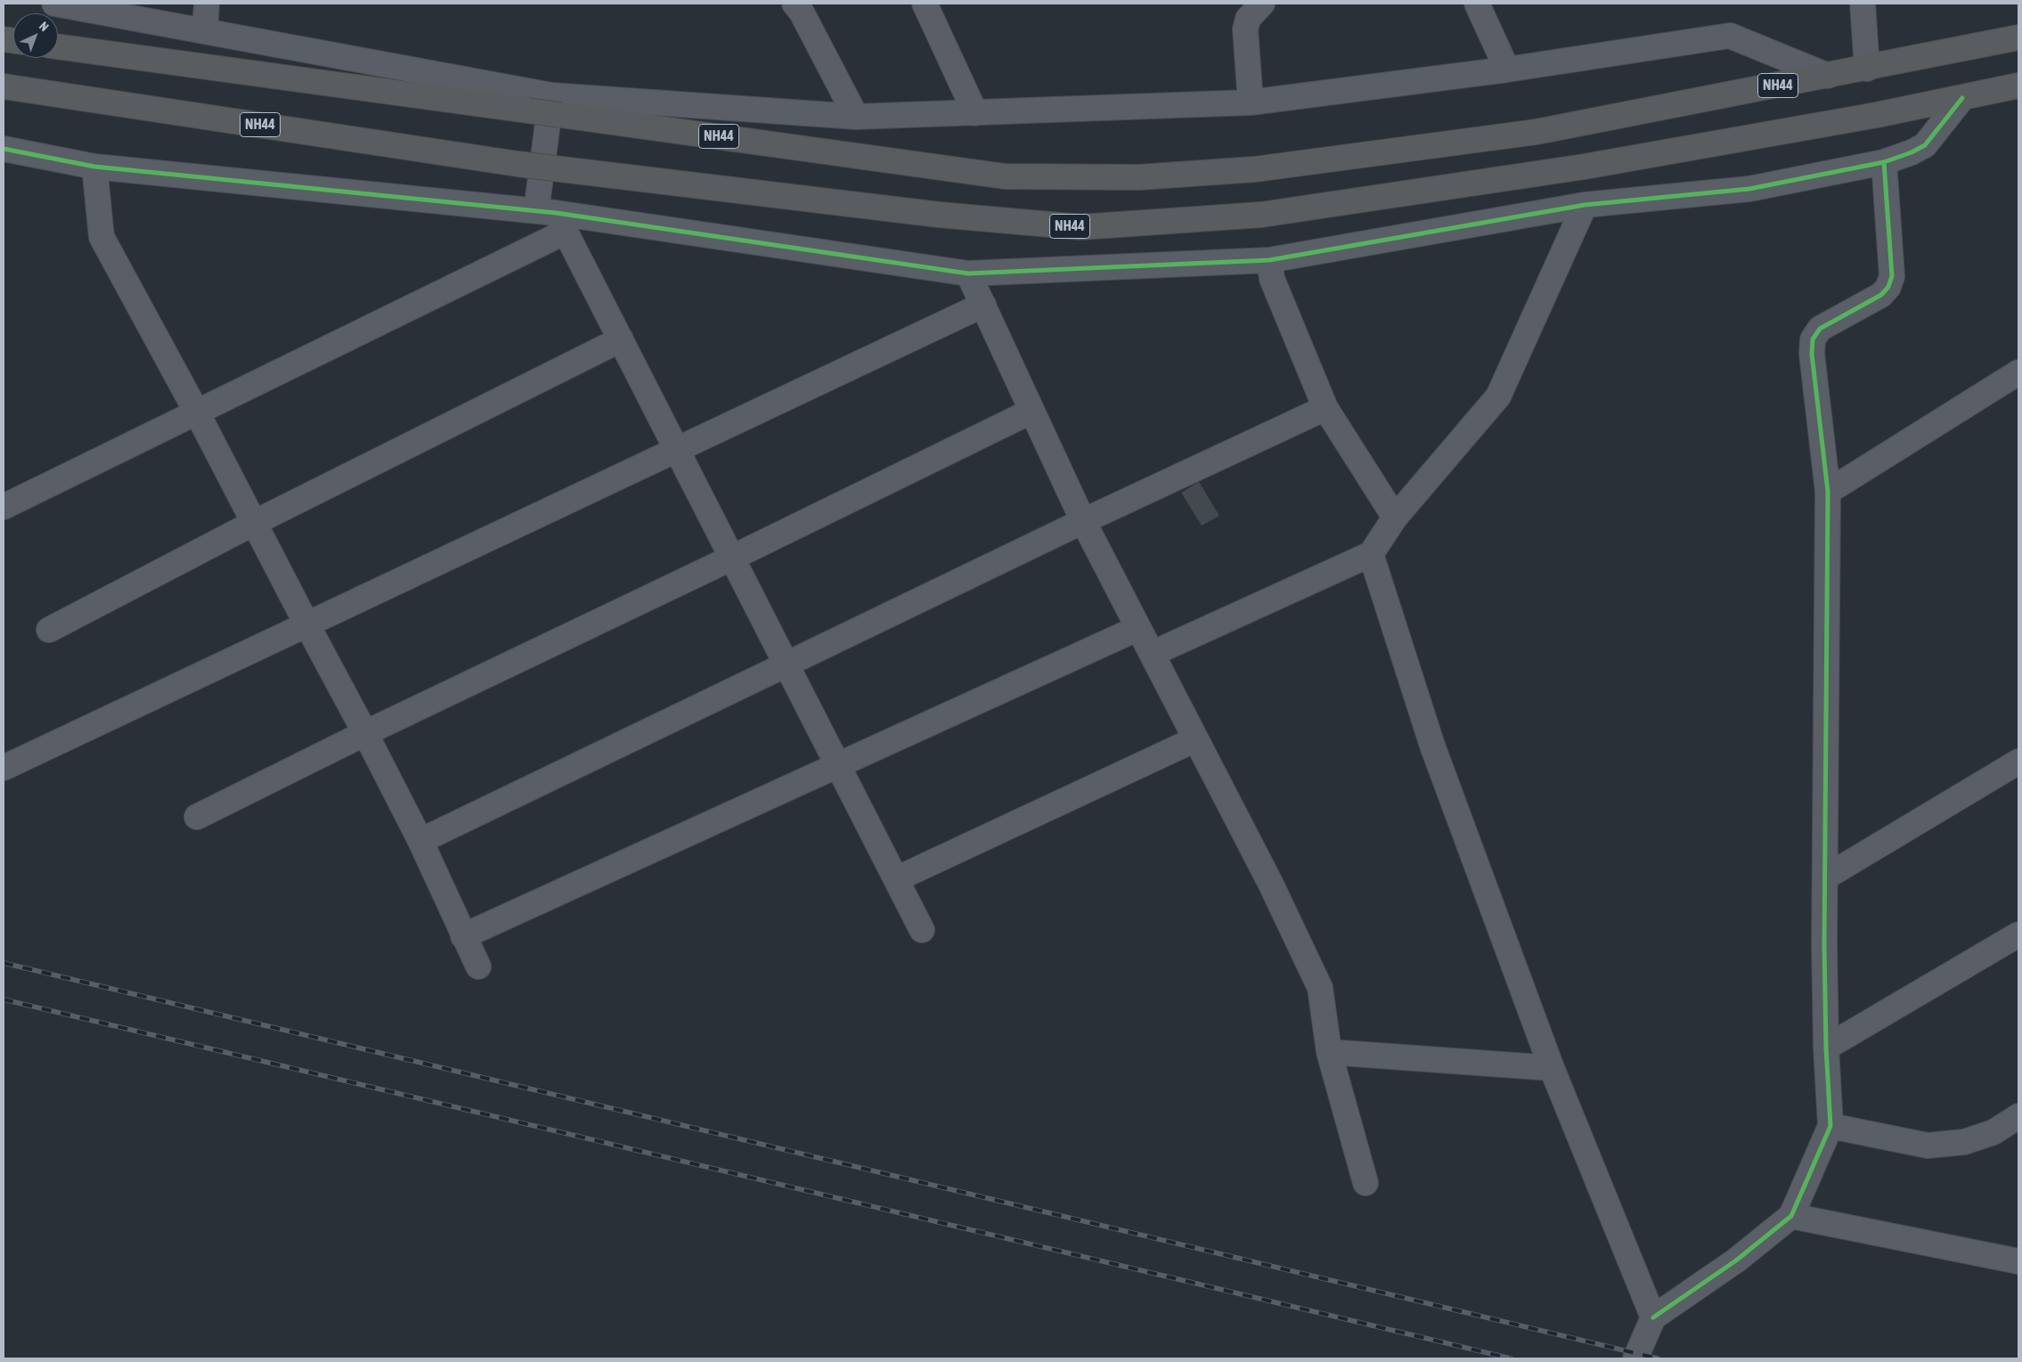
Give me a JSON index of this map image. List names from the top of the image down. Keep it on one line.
{"streets":{"highway":["NH44"]},"north":"top right"}
